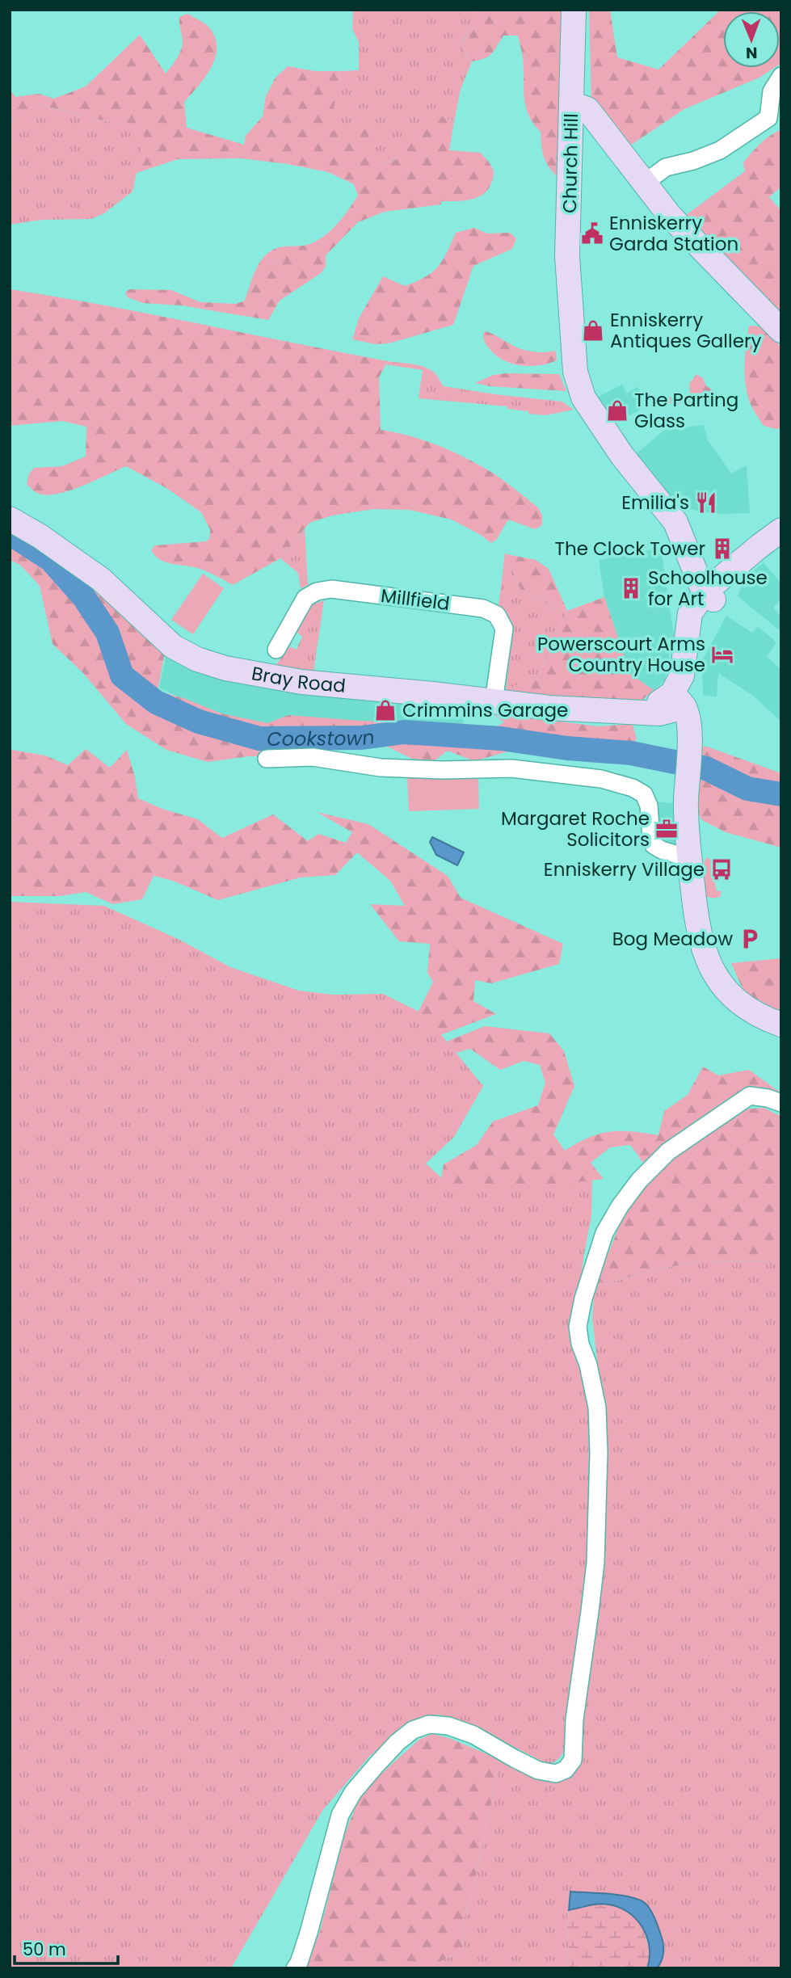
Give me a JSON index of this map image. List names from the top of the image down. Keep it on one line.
{"streets":{"main road":["Church Hill","Bray Road"],"street":["Millfield"]},"crossings":[["Millfield","Bray Road"]],"water":["Cookstown"],"places":{"public building":["Enniskerry Garda Station"],"shop":["Enniskerry Antiques Gallery","The Parting Glass","Crimmins Garage"],"restaurant":["Emilia's"],"building":["The Clock Tower","Schoolhouse for Art"],"hotel":["Powerscourt Arms Country House"],"office":["Margaret Roche Solicitors"],"bus stop":["Enniskerry Village"],"parking":["Bog Meadow"]},"scale_bar":"50 m","north":"bottom"}
